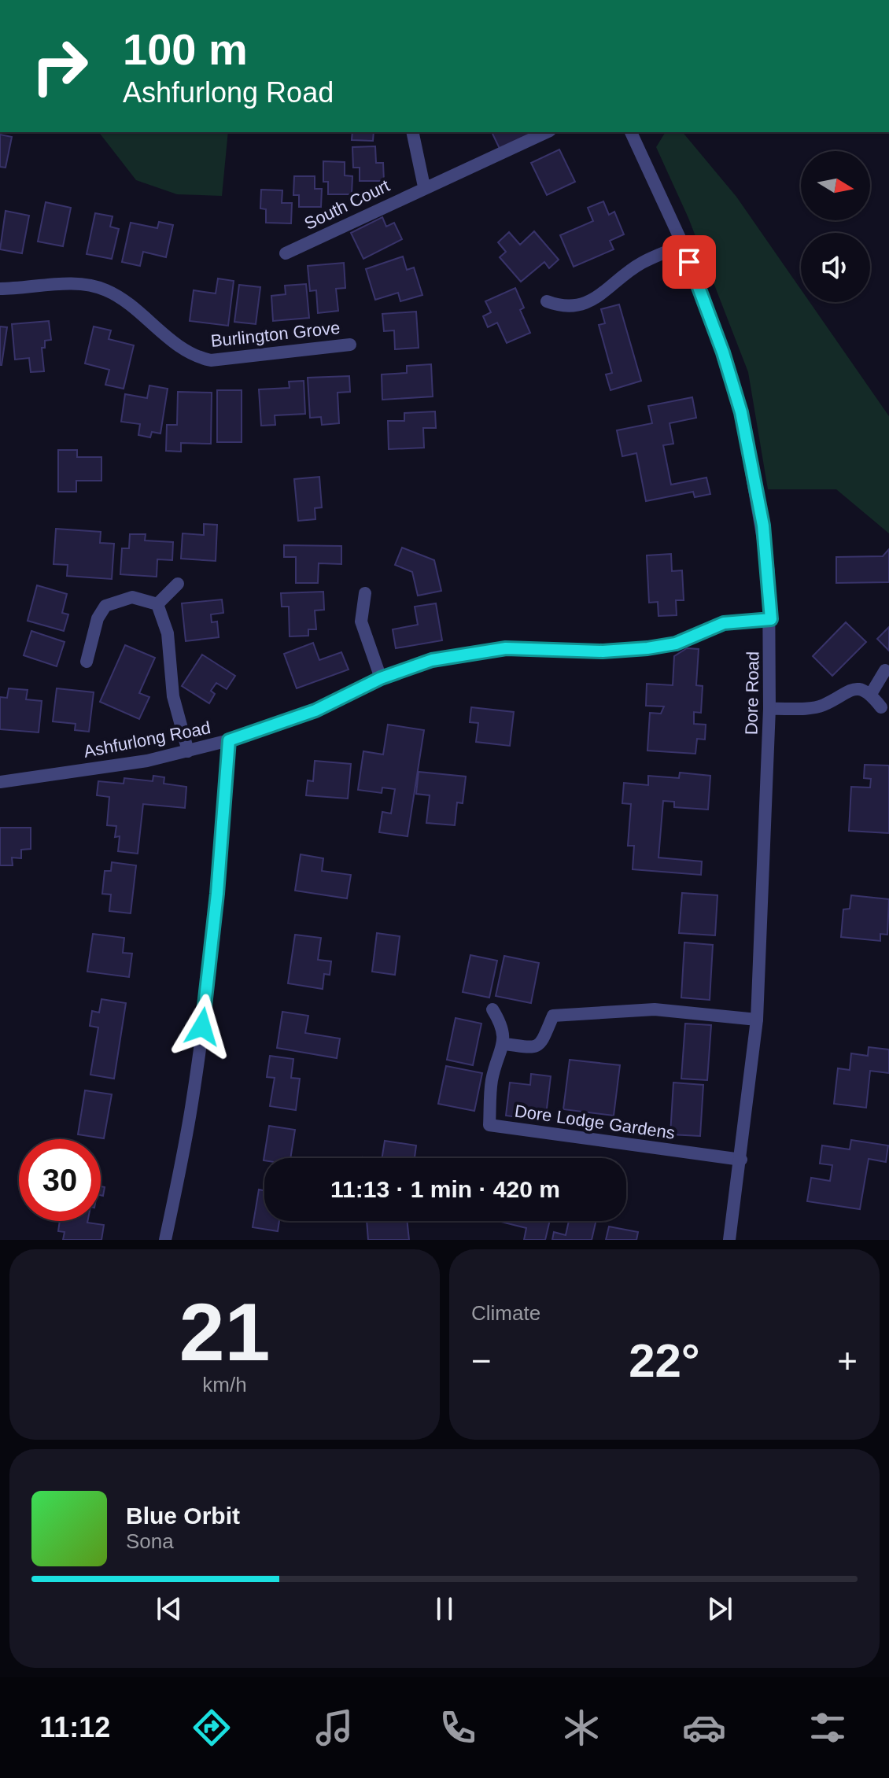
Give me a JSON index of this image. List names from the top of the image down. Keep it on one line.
{"streets":{"street":["South Court","Burlington Grove","Dore Road","Ashfurlong Road","Dore Lodge Gardens"]},"crossings":[["Dore Road","Ashfurlong Road"],["Dore Road","Dore Lodge Gardens"]],"north":"right","page":{"turn":["100 m","Ashfurlong Road"],"limit":"30","trip":"11:13 · 1 min · 420 m","tile":[["21","km/h"],"Climate"],"heat":["−","22°","+"],"song":["Blue Orbit","Sona"],"tabs":"11:12"}}
